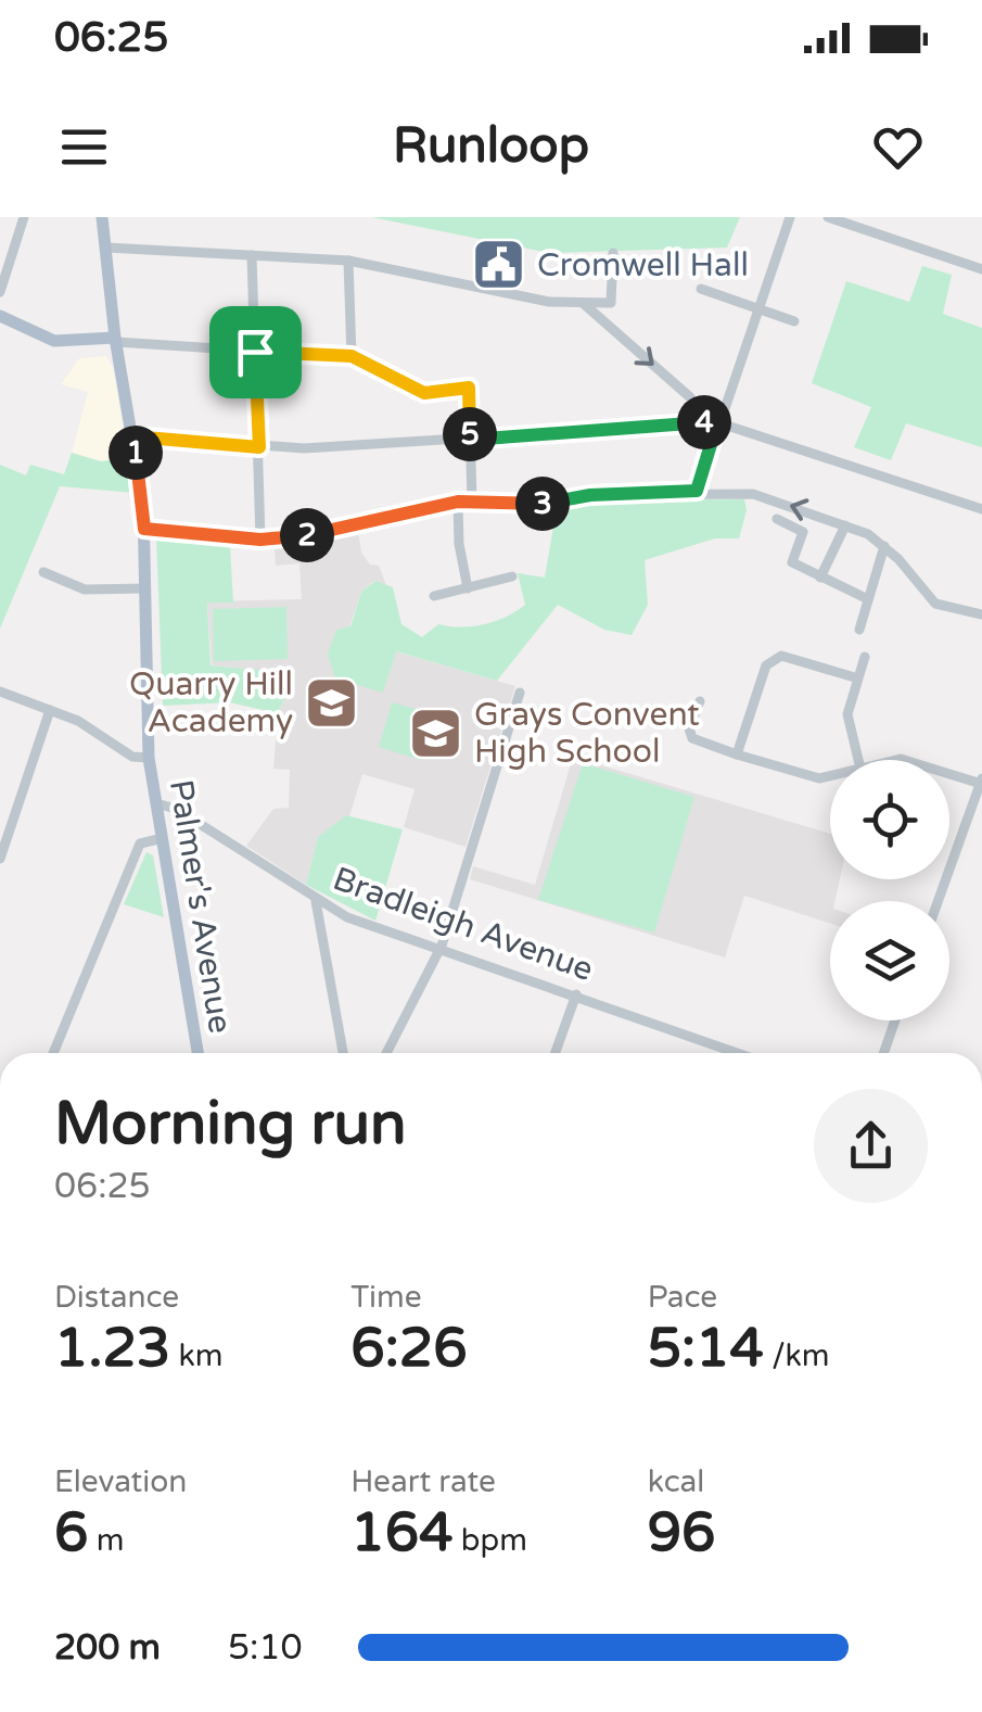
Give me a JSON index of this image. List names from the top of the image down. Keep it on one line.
{"streets":{"main road":["Palmer's Avenue"],"street":["Bradleigh Avenue"]},"crossings":[["Palmer's Avenue","Bradleigh Avenue"]],"places":{"public building":["Cromwell Hall"],"school or university":["Quarry Hill Academy","Grays Convent High School"]},"page":{"status":"06:25","header":"Runloop","pins":["4","5","1","3","2"],"heading":["Morning run","06:25"],"stats":[["Distance","1.23 km"],["Time","6:26"],["Pace","5:14 /km"],["Elevation","6 m"],["Heart rate","164 bpm"],["kcal","96"]],"list":[{"name":"200 m","note":"5:10"}]}}
